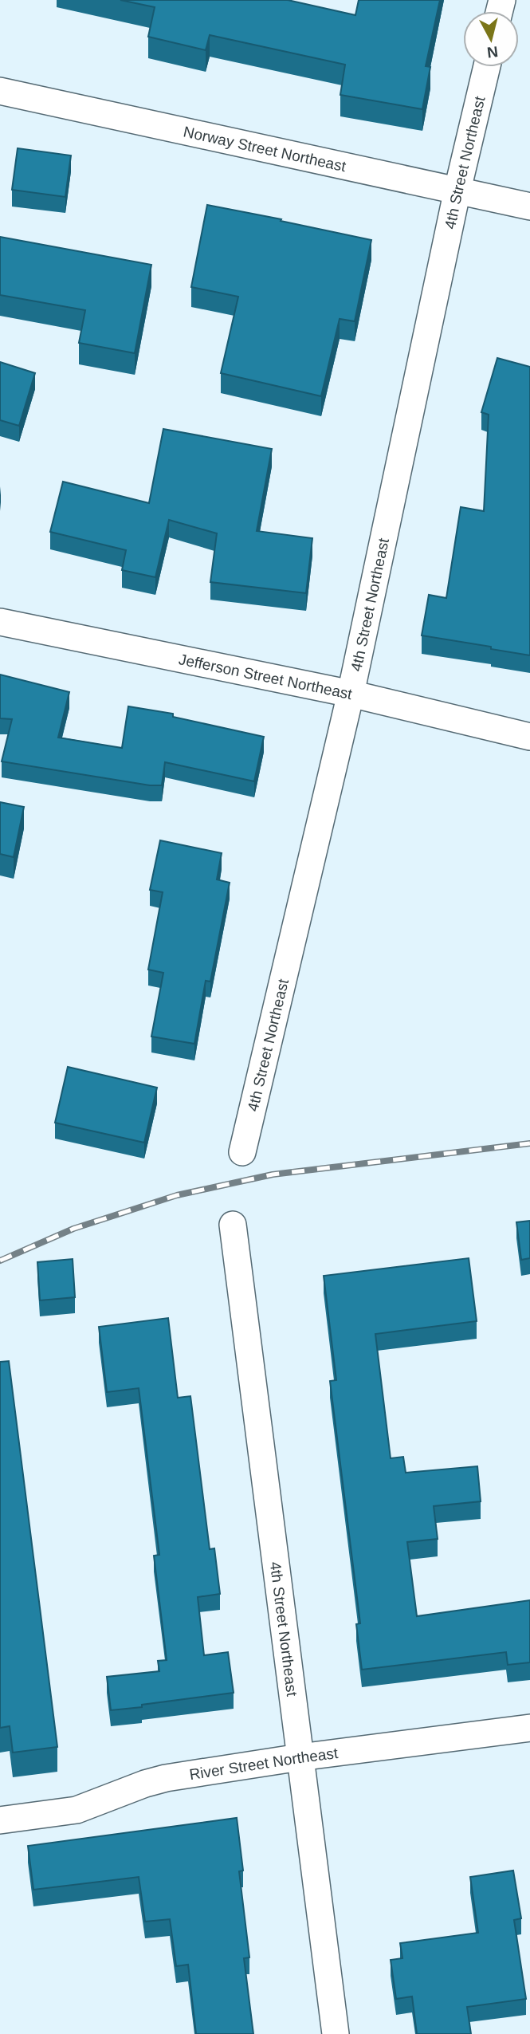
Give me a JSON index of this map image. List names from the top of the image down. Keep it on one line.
{"streets":{"street":["Norway Street Northeast","4th Street Northeast","Jefferson Street Northeast","River Street Northeast"]},"crossings":[["Norway Street Northeast","4th Street Northeast"],["4th Street Northeast","Jefferson Street Northeast"],["4th Street Northeast","River Street Northeast"]],"north":"bottom"}
